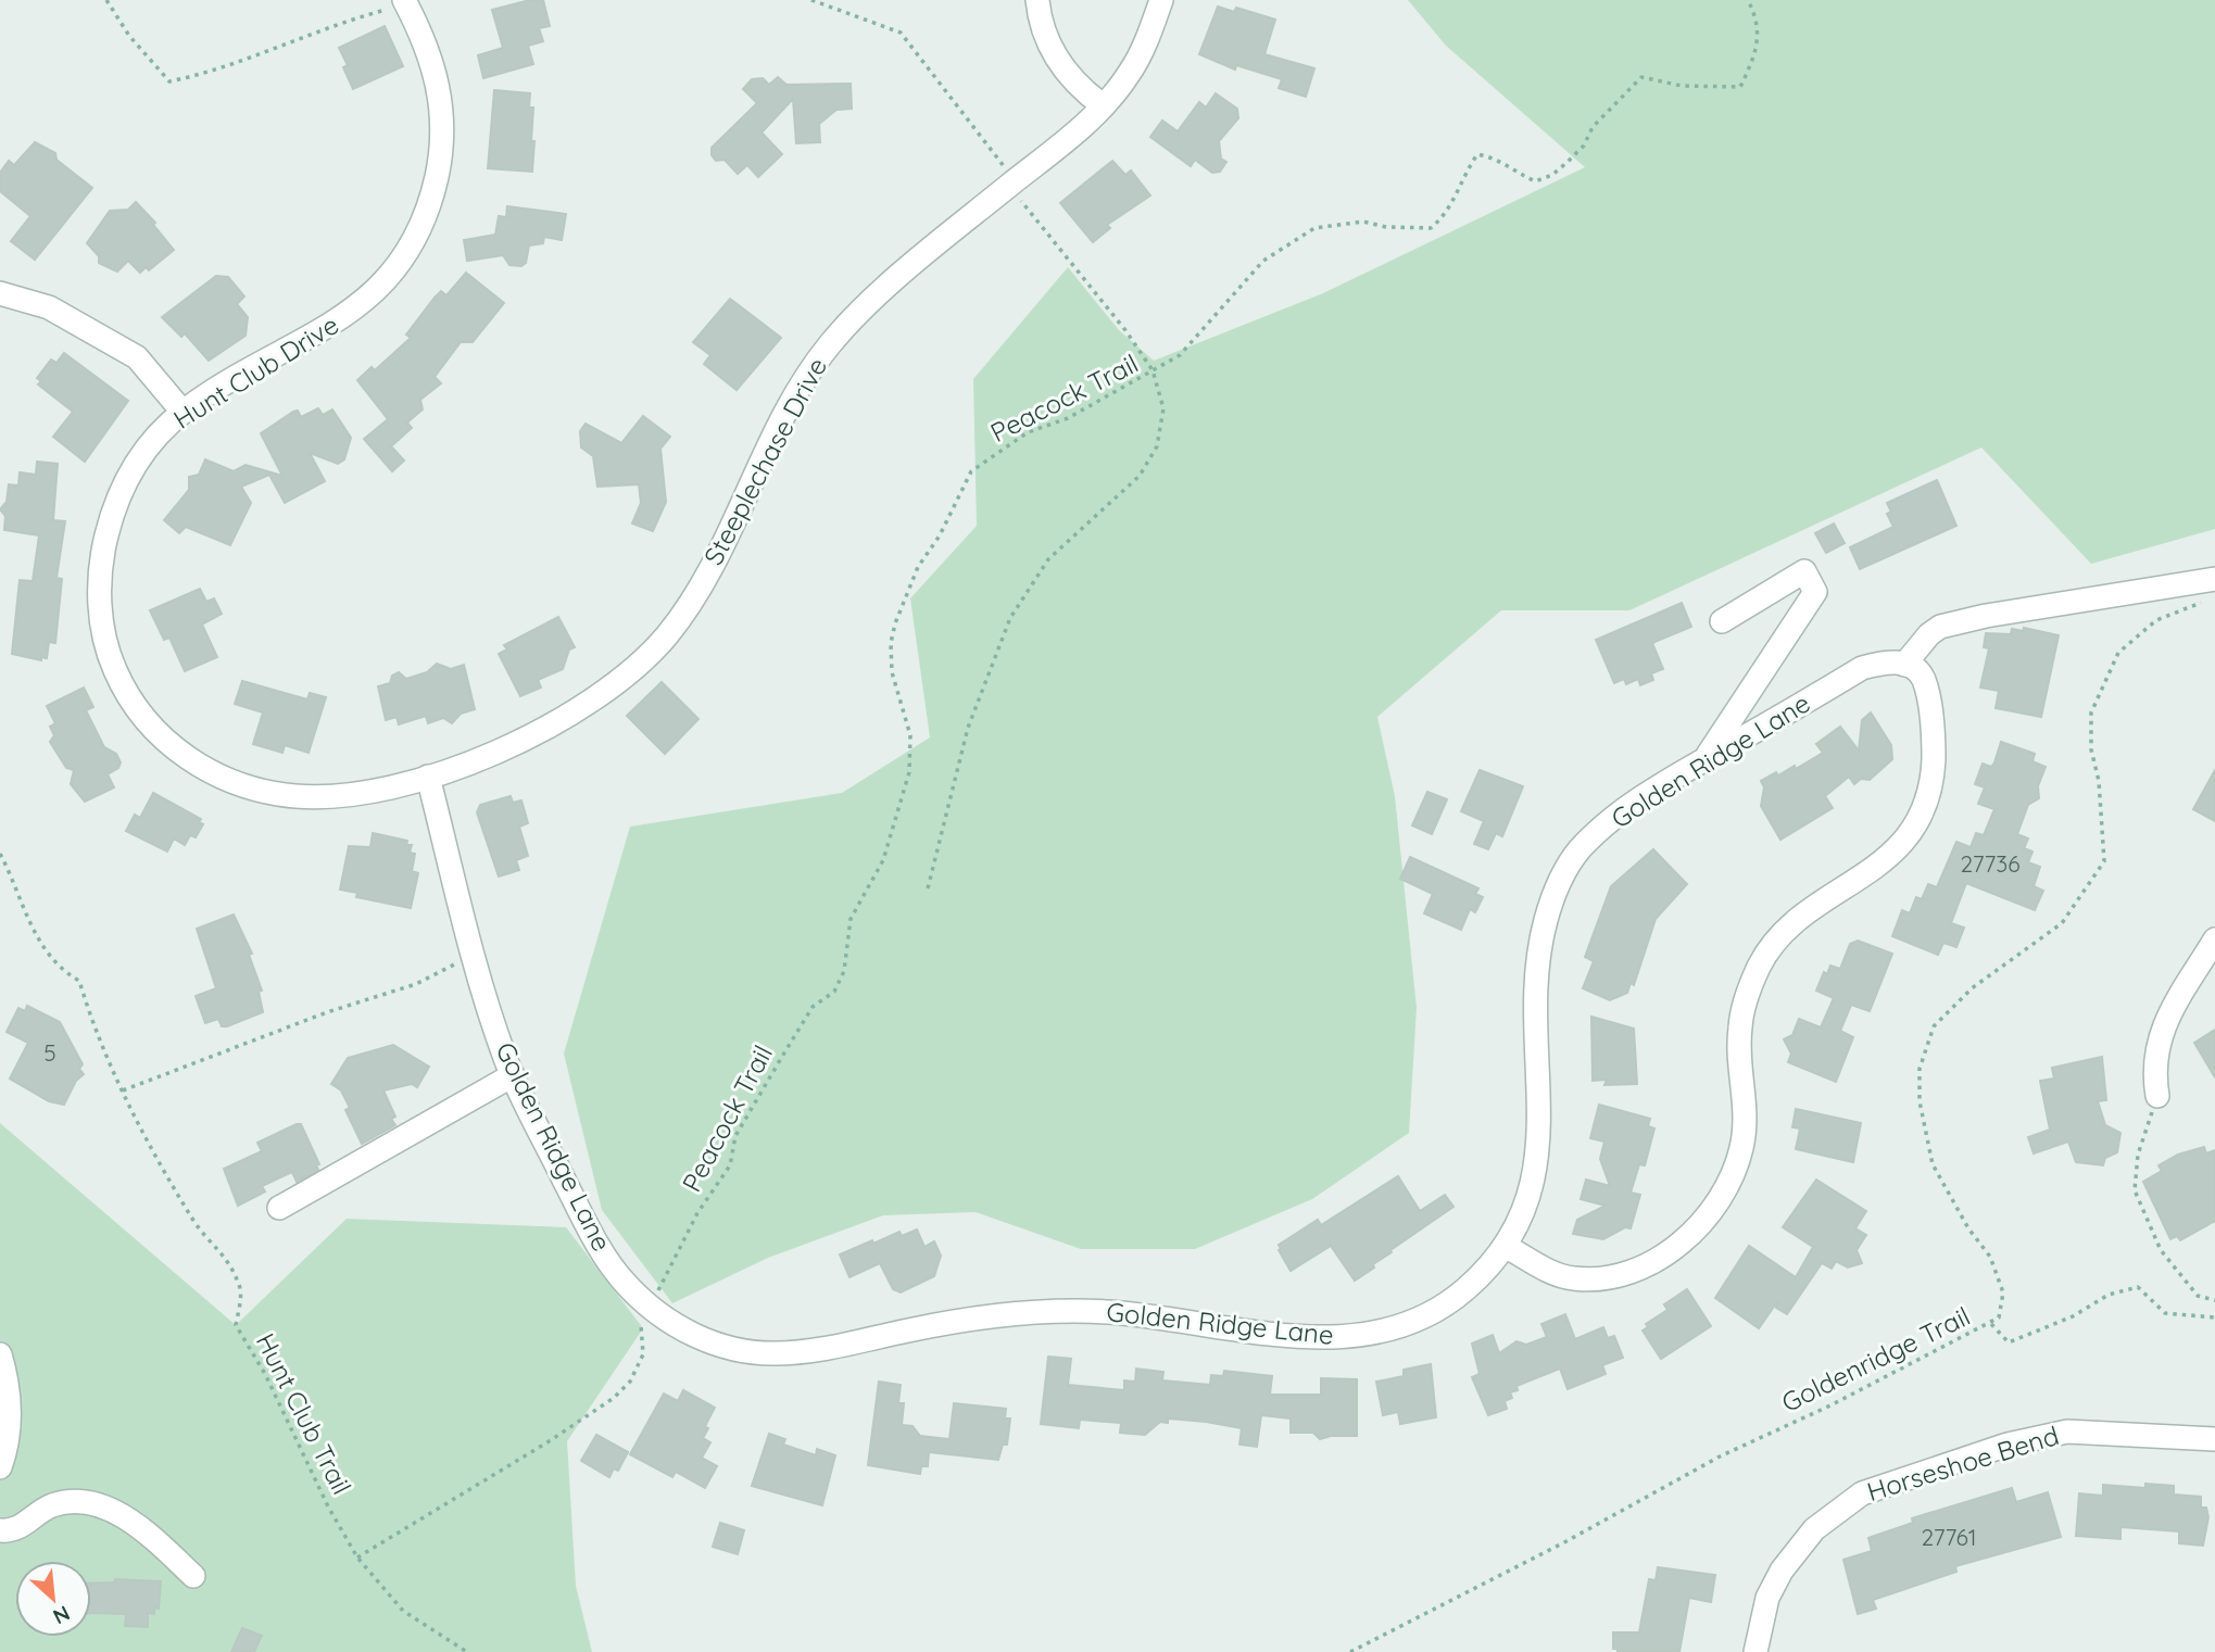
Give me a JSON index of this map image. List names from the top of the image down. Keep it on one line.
{"streets":{"street":["Hunt Club Drive","Steeplechase Drive","Golden Ridge Lane","Horseshoe Bend"],"path":["Peacock Trail","Goldenridge Trail","Hunt Club Trail"]},"crossings":[["Hunt Club Drive","Steeplechase Drive"],["Hunt Club Drive","Golden Ridge Lane"],["Peacock Trail","Golden Ridge Lane"],["Peacock Trail","Hunt Club Trail"],["Steeplechase Drive","Golden Ridge Lane"]],"house_numbers":["27736","5","27761"],"north":"bottom right"}
